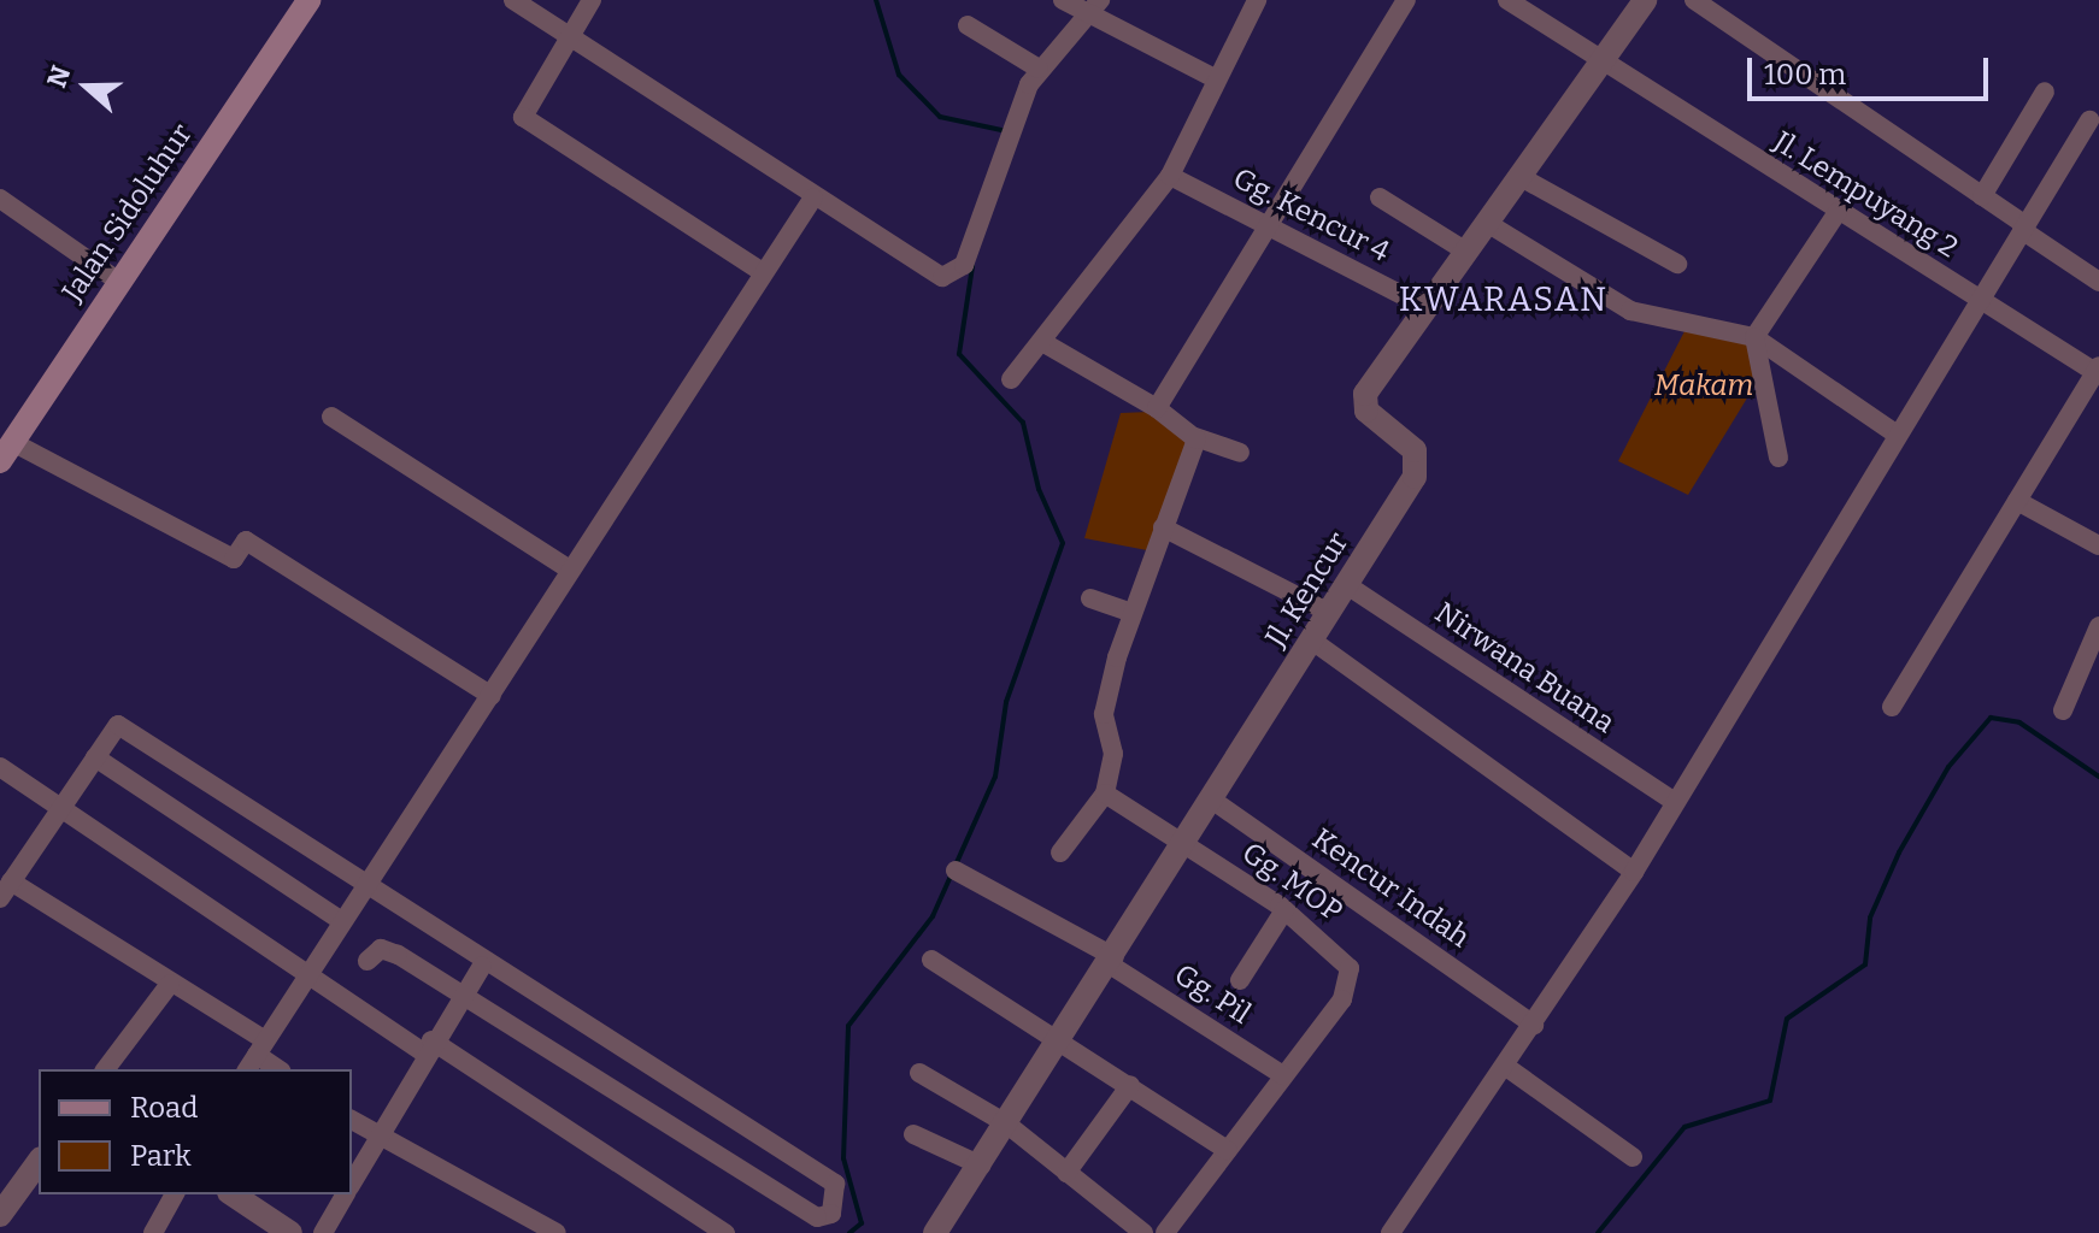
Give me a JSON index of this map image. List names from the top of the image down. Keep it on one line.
{"streets":{"main road":["Jalan Sidoluhur"],"street":["Jl. Lempuyang 2","Gg. Kencur 4","Jl. Kencur","Nirwana Buana","Gg. MOP","Kencur Indah","Gg. Pil"]},"crossings":[["Jl. Lempuyang 2","Jl. Kencur"],["Gg. Kencur 4","Jl. Kencur"],["Jl. Kencur","Nirwana Buana"],["Jl. Kencur","Gg. MOP"],["Jl. Kencur","Kencur Indah"],["Jl. Kencur","Gg. Pil"],["Gg. MOP","Gg. Pil"]],"districts":["KWARASAN"],"parks":["Makam"],"legend":["Road","Park"],"scale_bar":"100 m","north":"left"}
